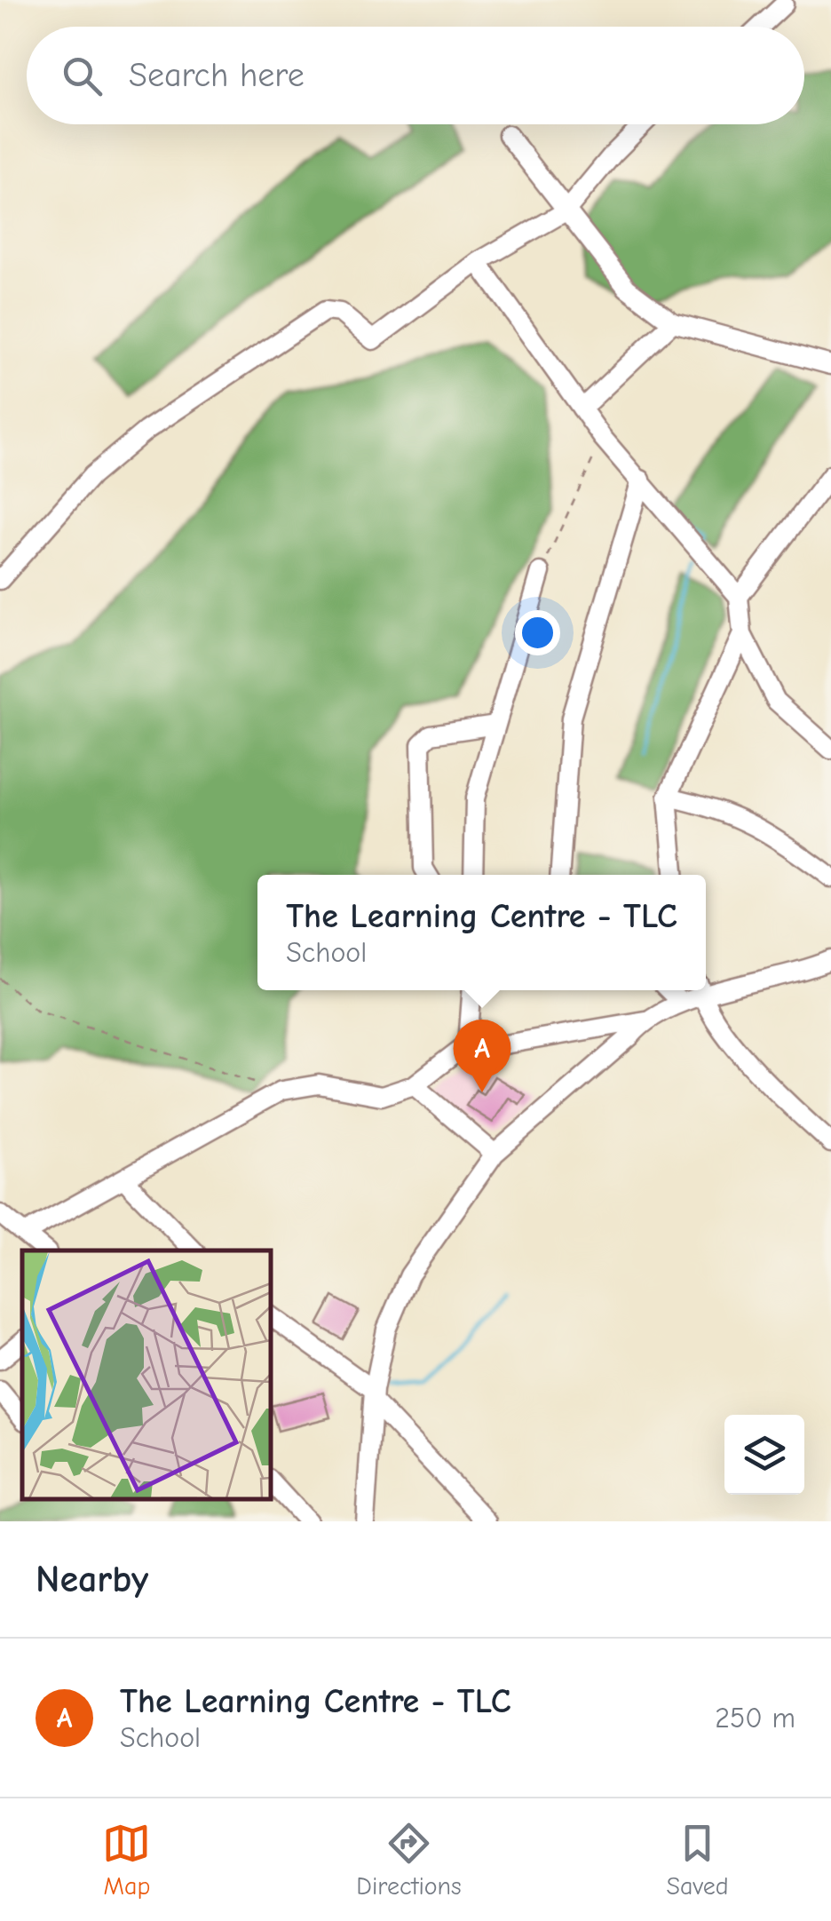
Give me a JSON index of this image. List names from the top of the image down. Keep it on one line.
{"page":{"search":"Search here","popup":["The Learning Centre - TLC","School"],"pins":"A","heading":"Nearby","list":[{"mark":"A","name":"The Learning Centre - TLC","note":"School","value":"250 m"}],"nav":["Map","Directions","Saved"]}}
